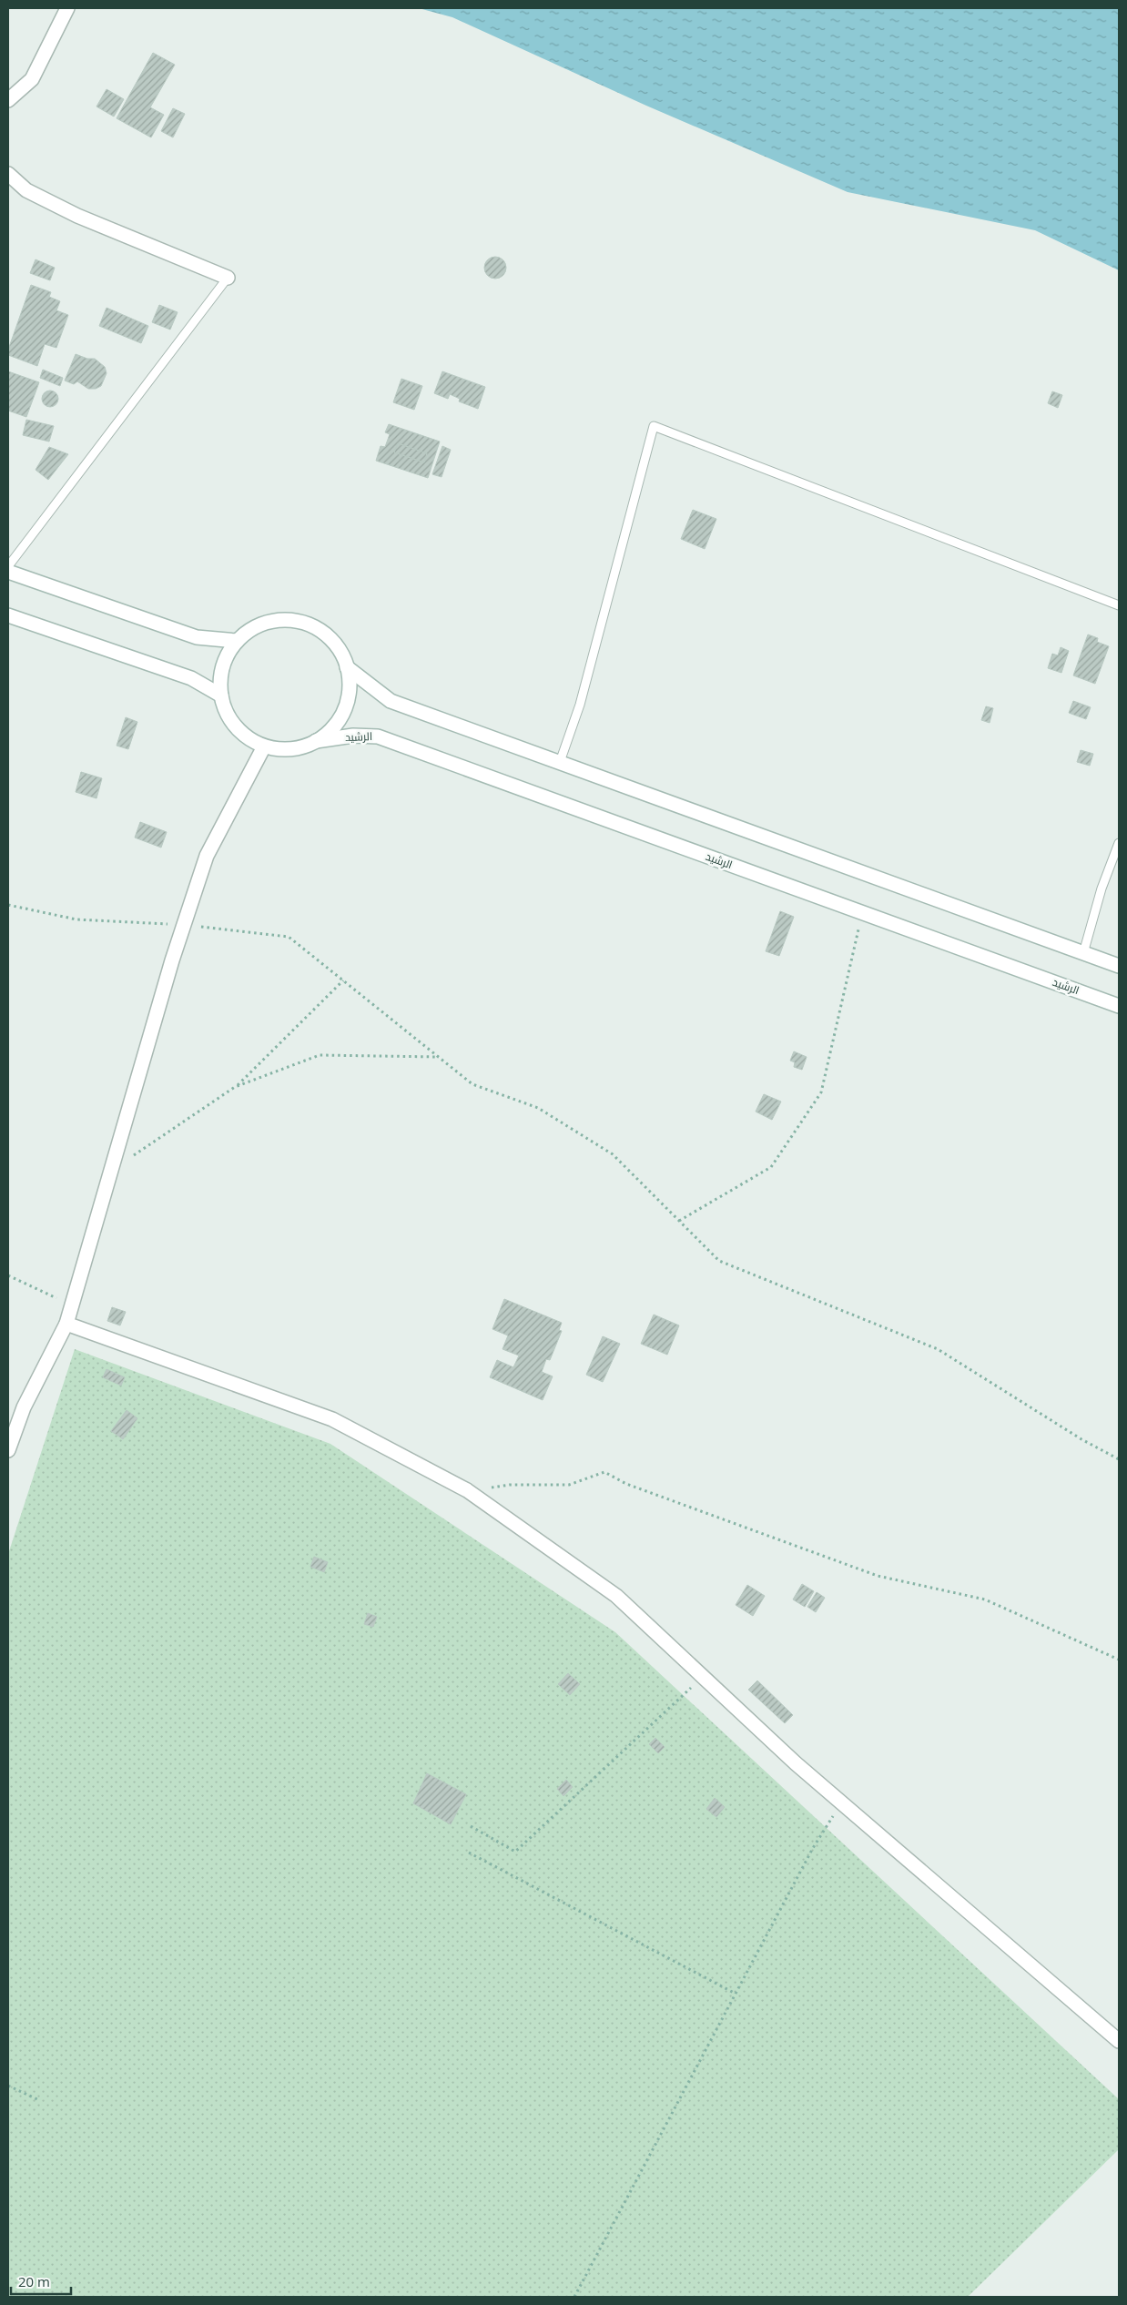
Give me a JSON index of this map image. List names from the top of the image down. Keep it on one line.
{"streets":{"street":["الرشيد"]},"scale_bar":"20 m"}
